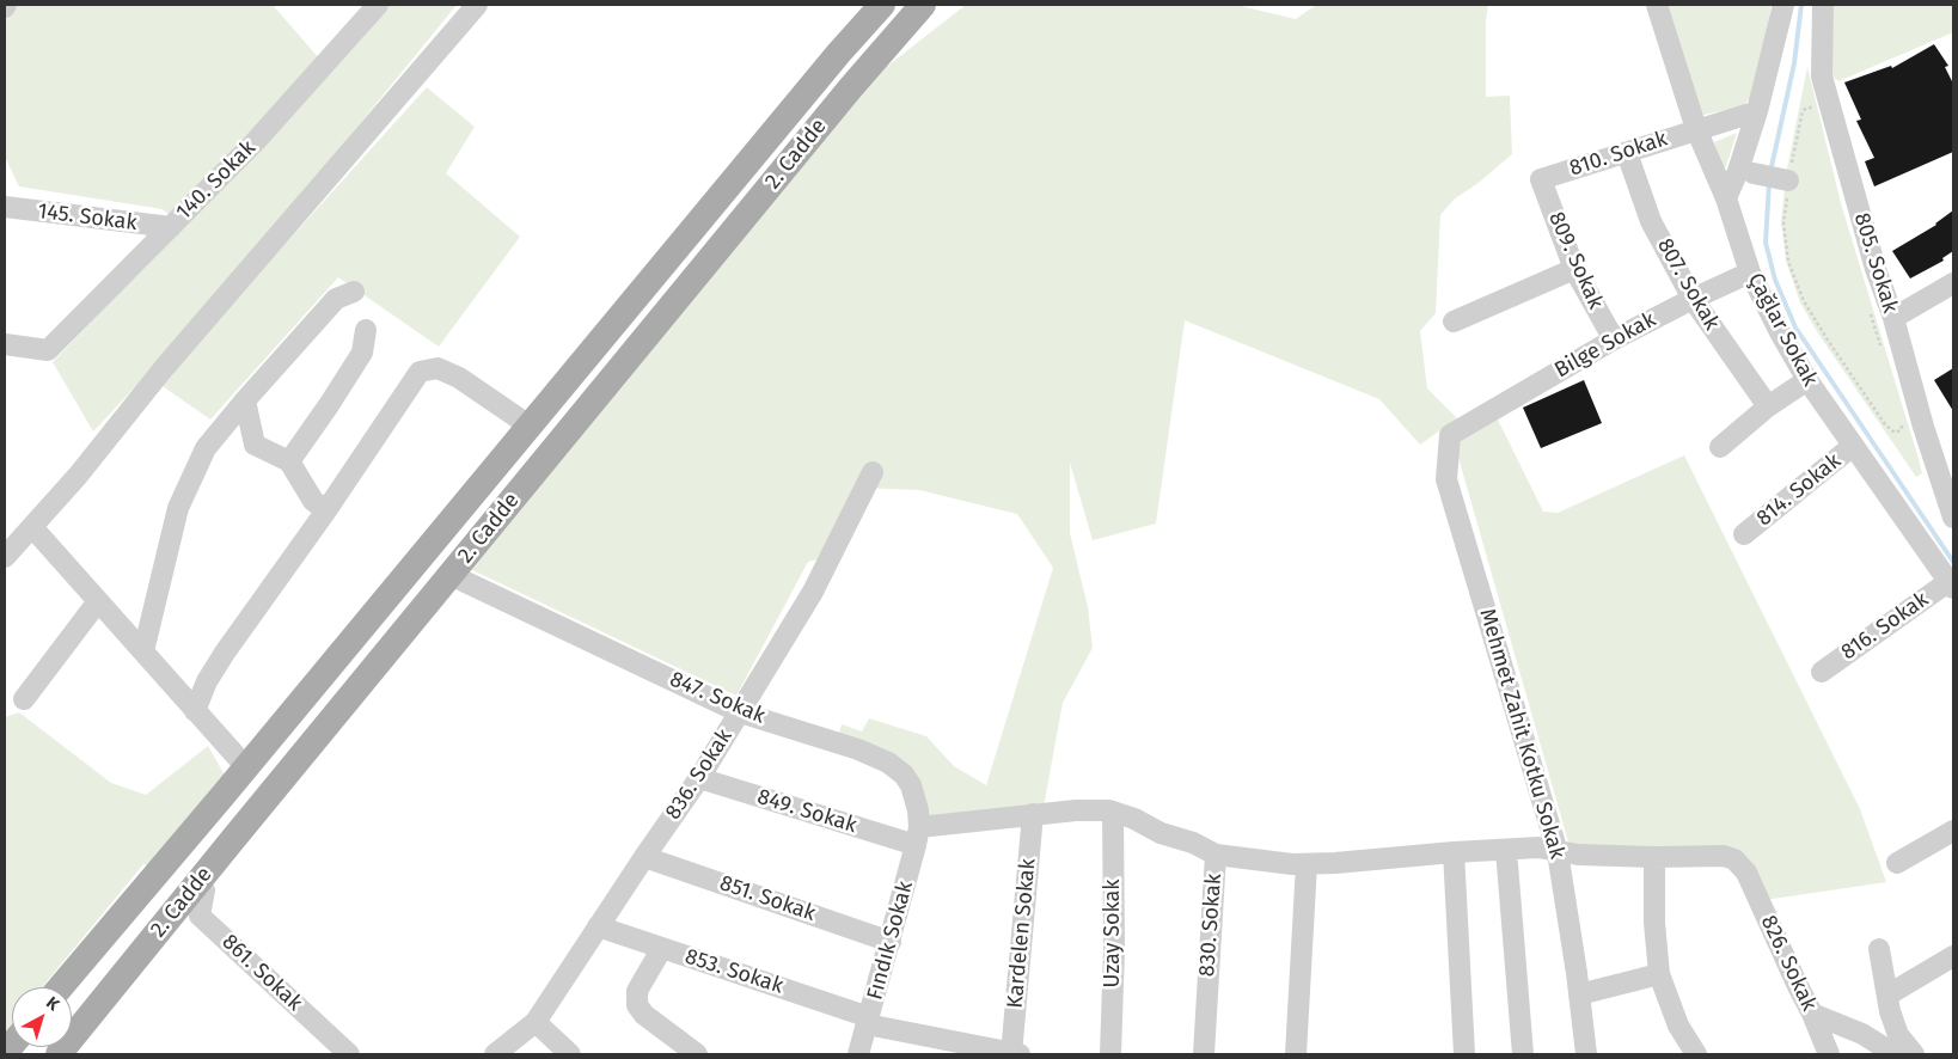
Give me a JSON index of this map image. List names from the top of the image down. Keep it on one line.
{"streets":{"main road":["2. Cadde"],"street":["810. Sokak","140. Sokak","145. Sokak","809. Sokak","805. Sokak","807. Sokak","Çağlar Sokak","Bilge Sokak","814. Sokak","816. Sokak","847. Sokak","Mehmet Zahit Kotku Sokak","836. Sokak","849. Sokak","851. Sokak","830. Sokak","Kardelen Sokak","Uzay Sokak","Fındık Sokak","826. Sokak","853. Sokak","861. Sokak"]},"crossings":[["2. Cadde","847. Sokak"],["2. Cadde","861. Sokak"],["810. Sokak","809. Sokak"],["810. Sokak","807. Sokak"],["810. Sokak","Çağlar Sokak"],["140. Sokak","145. Sokak"],["809. Sokak","Bilge Sokak"],["807. Sokak","Bilge Sokak"],["Çağlar Sokak","Bilge Sokak"],["Çağlar Sokak","814. Sokak"],["Çağlar Sokak","816. Sokak"],["Bilge Sokak","Mehmet Zahit Kotku Sokak"],["847. Sokak","836. Sokak"],["847. Sokak","849. Sokak"],["847. Sokak","830. Sokak"],["847. Sokak","Fındık Sokak"],["836. Sokak","849. Sokak"],["836. Sokak","851. Sokak"],["836. Sokak","853. Sokak"],["849. Sokak","830. Sokak"],["849. Sokak","Fındık Sokak"],["851. Sokak","Fındık Sokak"],["830. Sokak","Kardelen Sokak"],["830. Sokak","Uzay Sokak"],["830. Sokak","Fındık Sokak"],["Kardelen Sokak","Fındık Sokak"],["Kardelen Sokak","853. Sokak"],["Fındık Sokak","853. Sokak"]],"north":"top right"}
